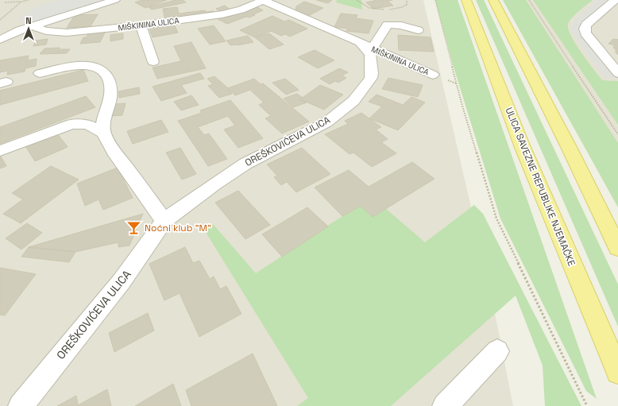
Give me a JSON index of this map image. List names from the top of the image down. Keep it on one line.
{"streets":{"main road":["ULICA SAVEZNE REPUBLIKE NJEMAČKE"],"street":["MIŠKININA ULICA","OREŠKOVIĆEVA ULICA"]},"places":{"bar":["Noćni klub \"M\""]},"north":"top"}
